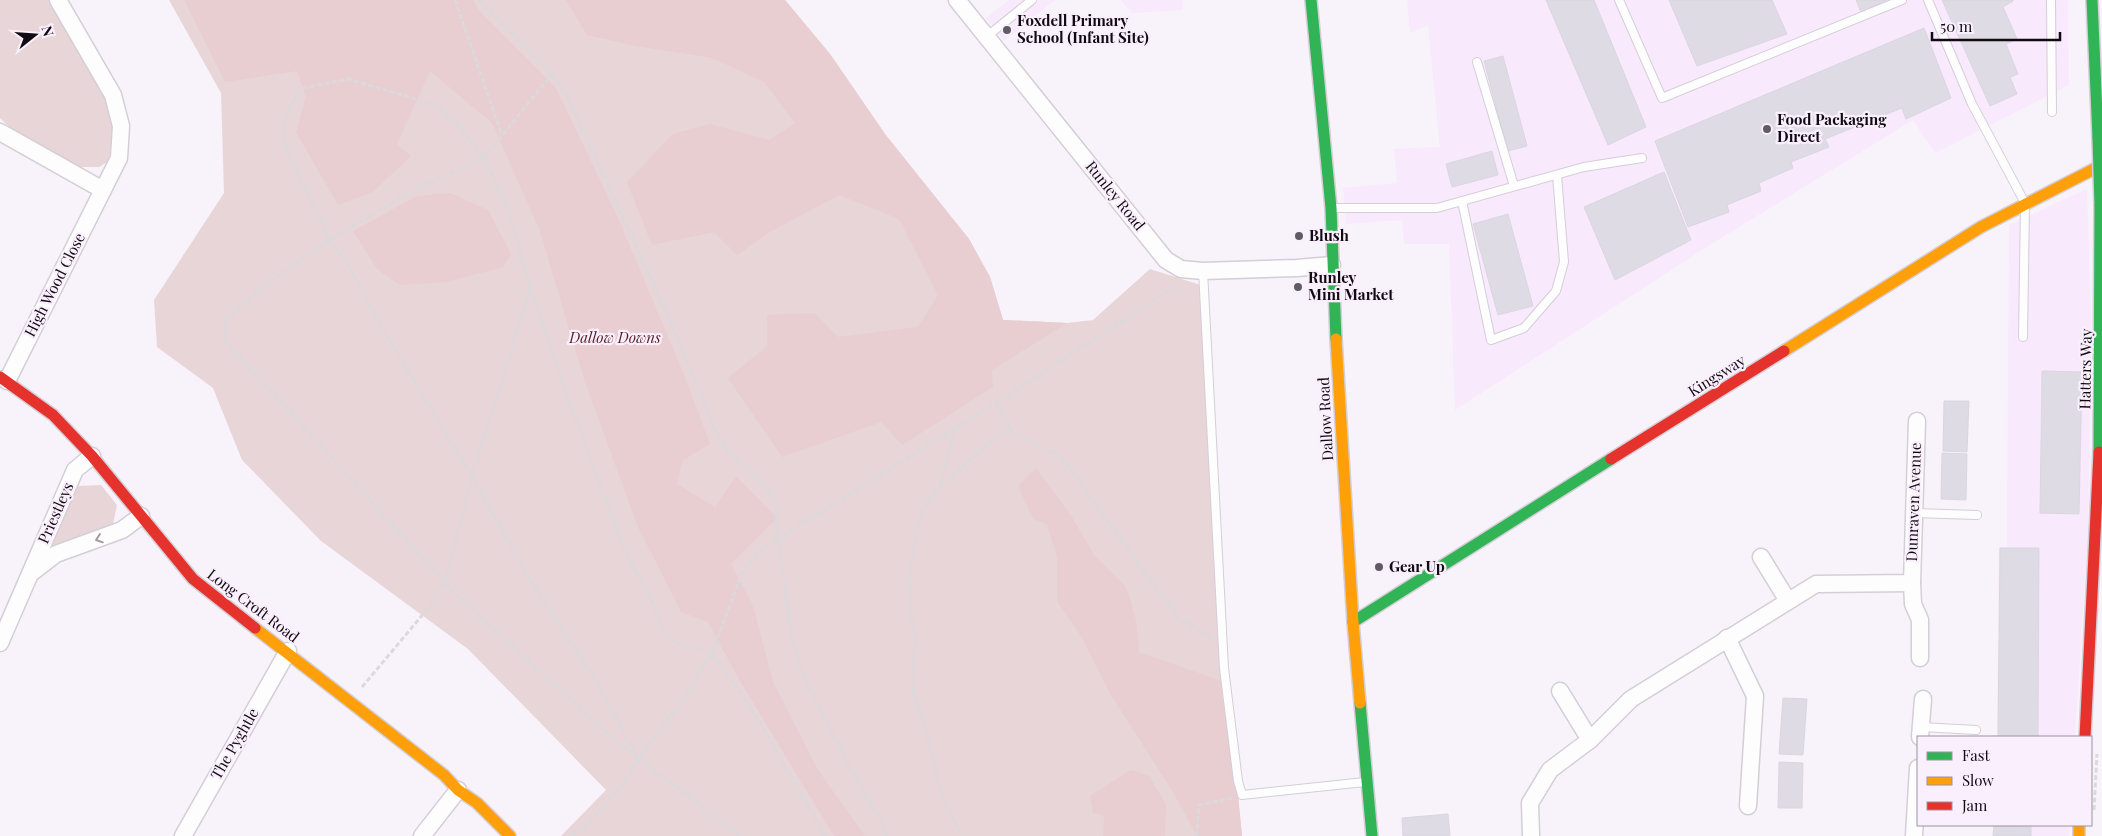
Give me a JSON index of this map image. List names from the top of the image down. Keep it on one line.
{"streets":{"street":["Runley Road","High Wood Close","Hatters Way","Kingsway","Dallow Road","Dunraven Avenue","Priestleys","Long Croft Road","The Pyghtle"]},"crossings":[["High Wood Close","Long Croft Road"],["Kingsway","Dallow Road"],["Priestleys","Long Croft Road"],["Long Croft Road","The Pyghtle"]],"one_way":["Priestleys"],"parks":["Dallow Downs"],"places":["Foxdell Primary School (Infant Site)","Food Packaging Direct","Blush","Runley Mini Market","Gear Up"],"legend":["Fast","Slow","Jam"],"scale_bar":"50 m","north":"right"}
